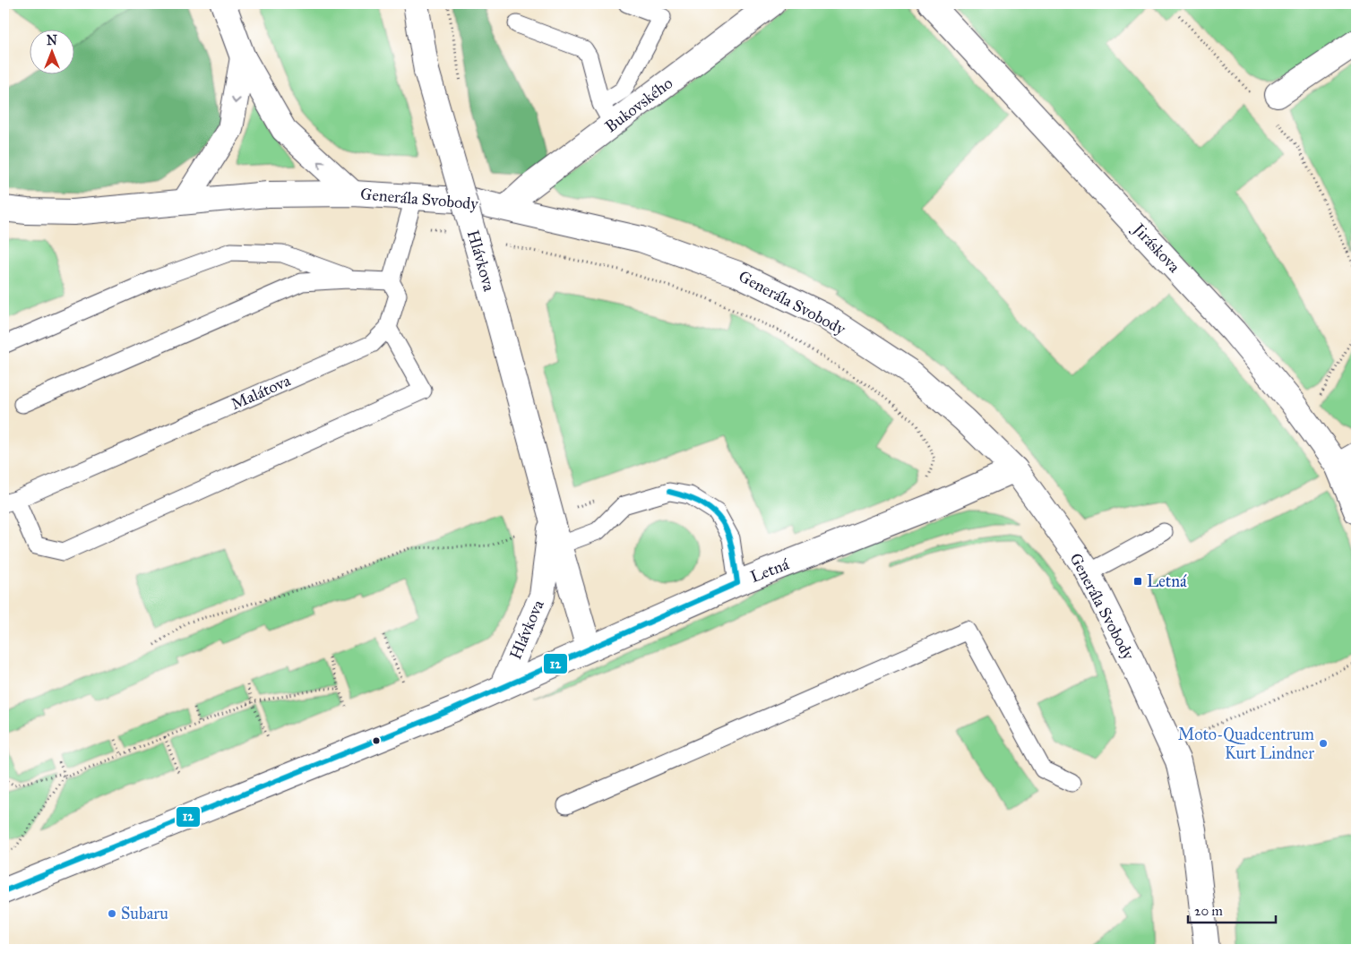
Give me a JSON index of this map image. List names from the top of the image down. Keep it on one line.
{"streets":{"street":["Bukovského","Generála Svobody","Jiráskova","Hlávkova","Letná"],"lane":["Malátova"]},"crossings":[["Bukovského","Generála Svobody"],["Generála Svobody","Letná"],["Hlávkova","Letná"]],"places":{"transit":["Letná"],"other":["Moto-Quadcentrum Kurt Lindner","Subaru"]},"lines":["transit line 12"],"scale_bar":"20 m","north":"top"}
